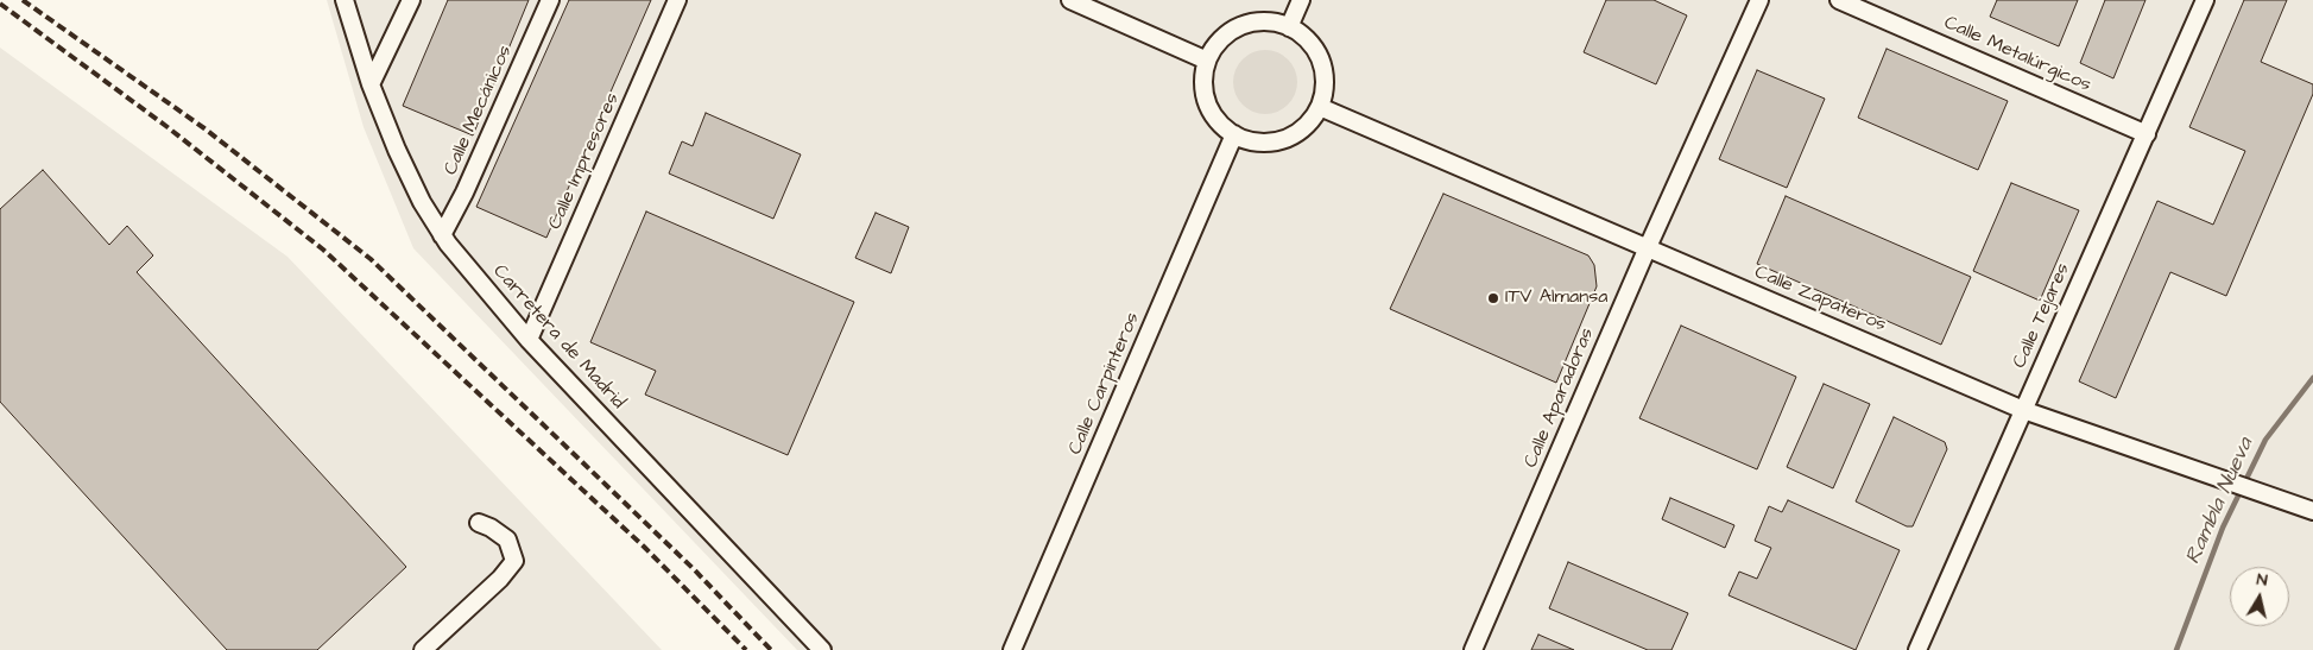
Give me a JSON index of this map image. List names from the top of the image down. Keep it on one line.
{"streets":{"street":["Calle Metalúrgicos","Calle Mecánicos","Calle Impresores","Calle Zapateros","Calle Tejares","Carretera de Madrid","Calle Carpinteros","Calle Aparadoras"]},"crossings":[["Calle Metalúrgicos","Calle Tejares"],["Calle Mecánicos","Carretera de Madrid"],["Calle Impresores","Carretera de Madrid"],["Calle Zapateros","Calle Tejares"],["Calle Zapateros","Calle Carpinteros"],["Calle Zapateros","Calle Aparadoras"]],"water":["Rambla Nueva"],"places":["ITV Almansa"],"north":"top"}
